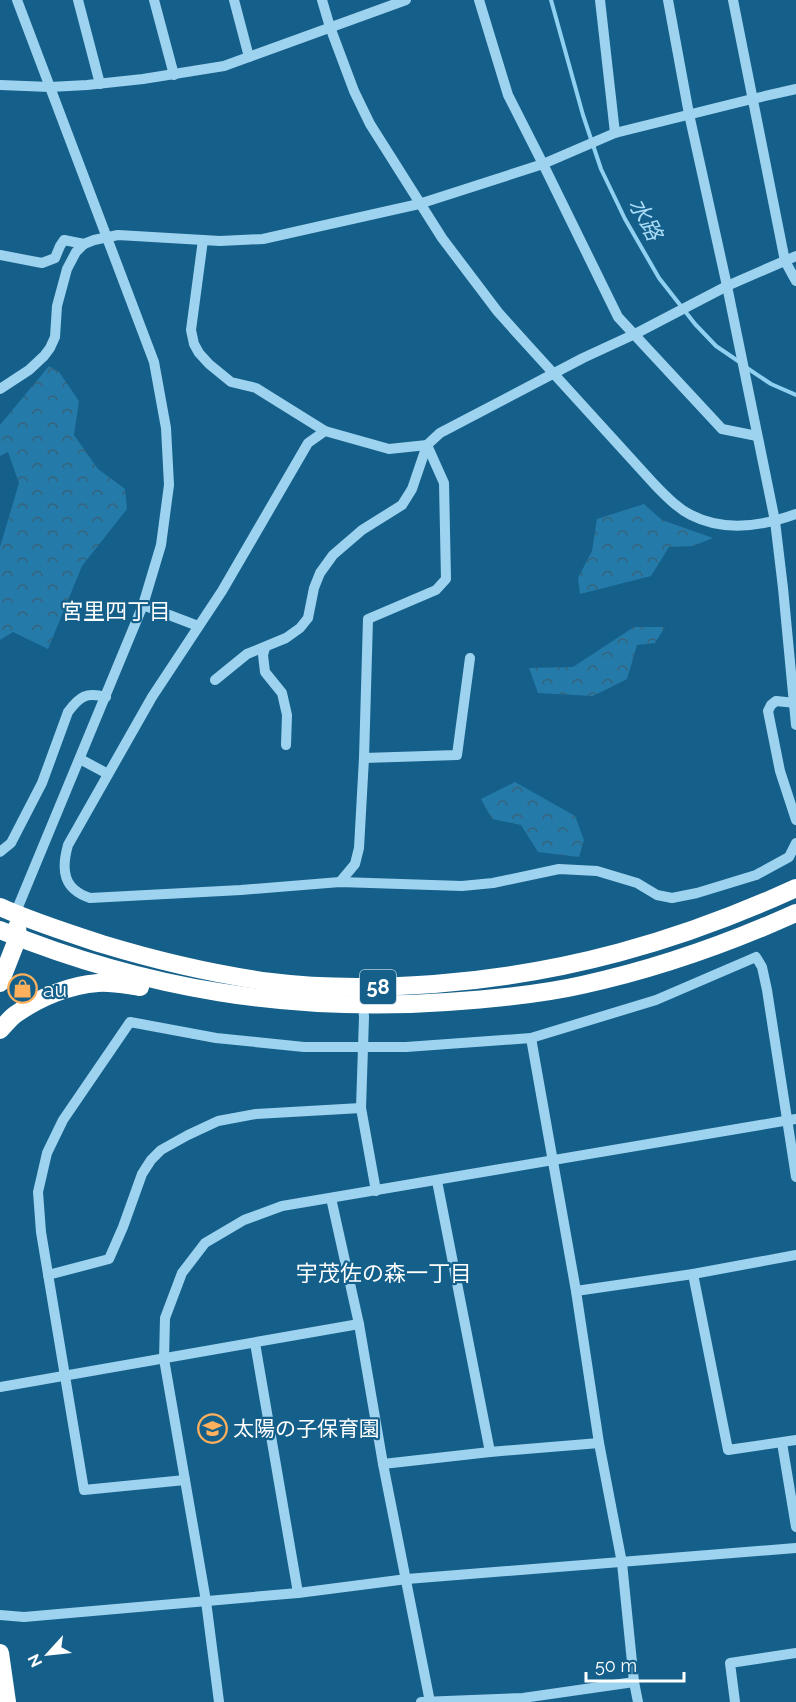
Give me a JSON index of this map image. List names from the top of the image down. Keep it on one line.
{"streets":{"highway":["58"]},"districts":["宮里四丁目","宇茂佐の森一丁目"],"water":["水路"],"places":{"shop":["au"],"school or university":["太陽の子保育園"]},"scale_bar":"50 m","north":"bottom left"}
